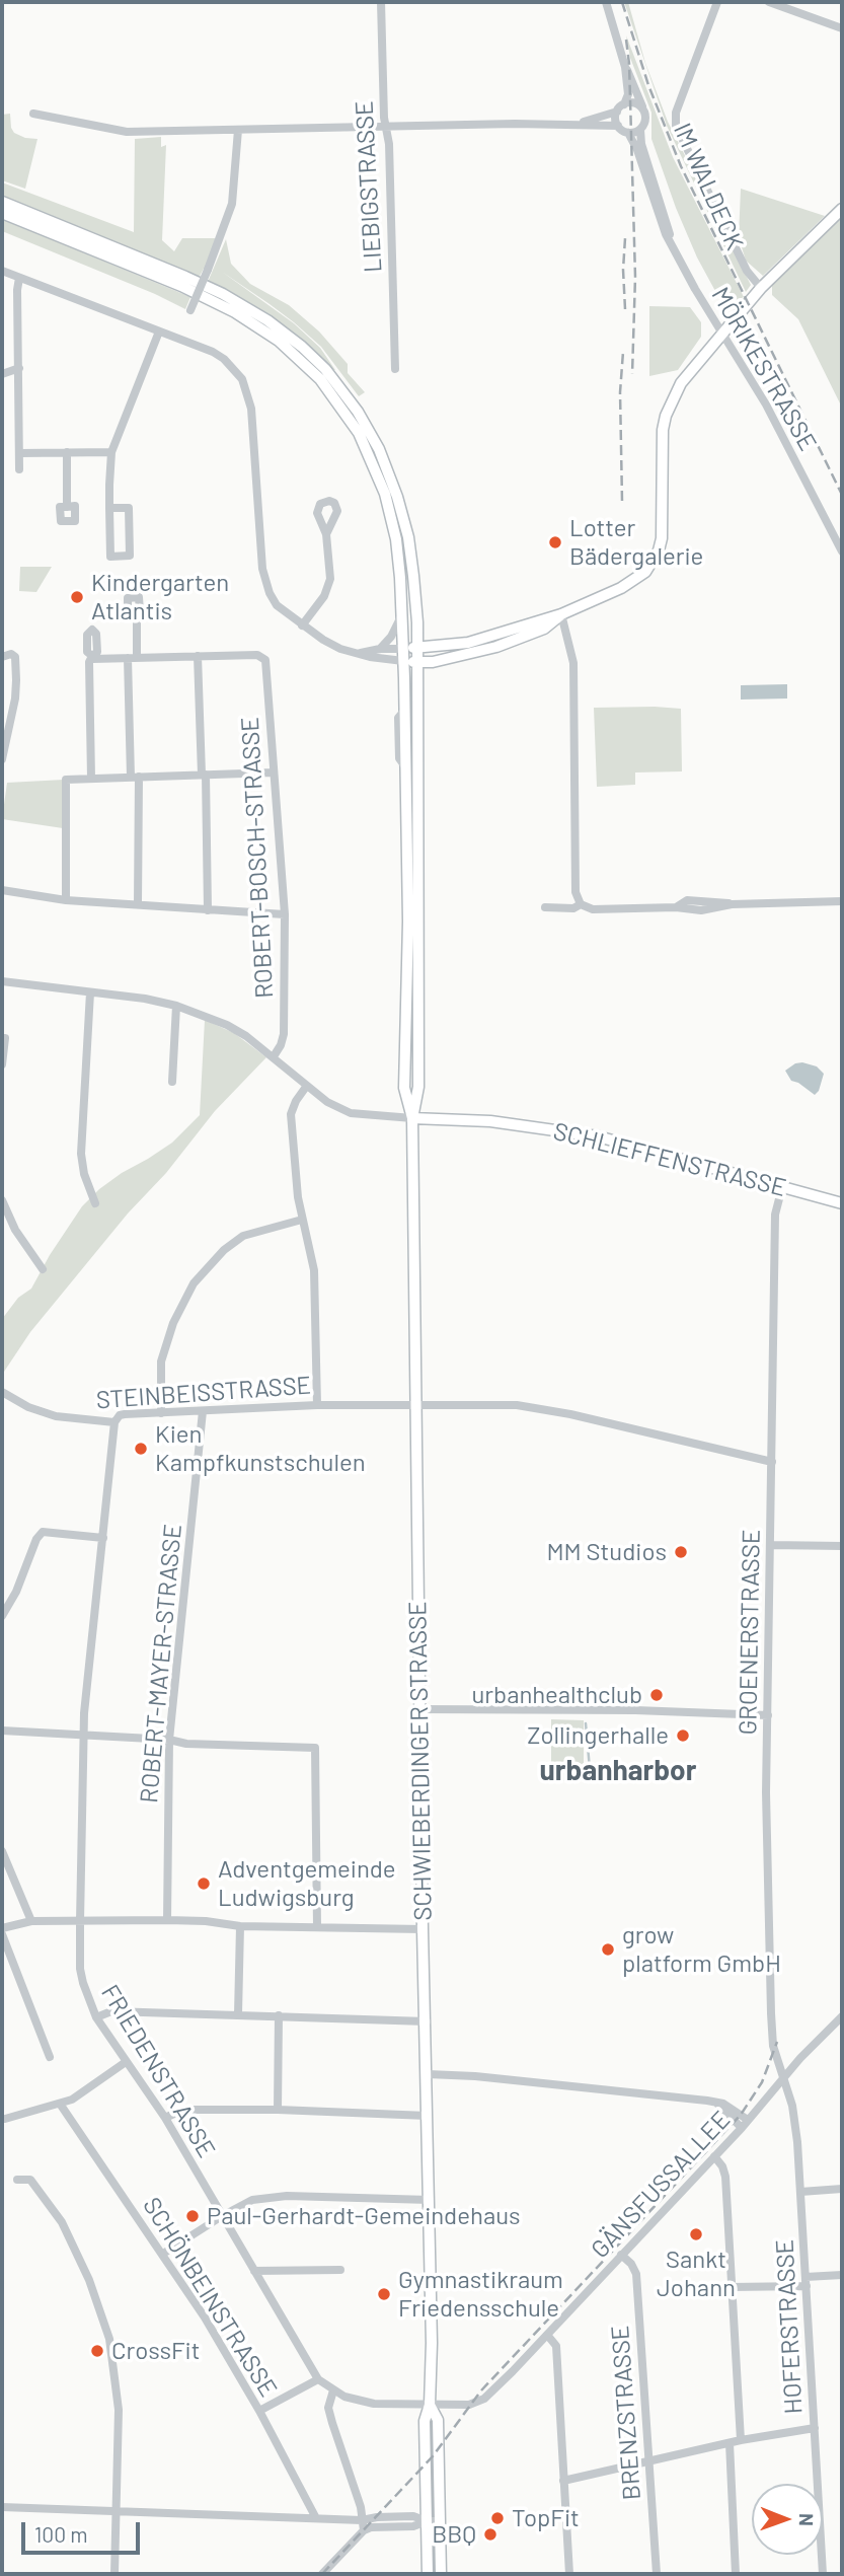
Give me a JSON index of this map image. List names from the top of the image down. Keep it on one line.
{"streets":{"main road":["SCHLIEFFENSTRASSE","SCHWIEBERDINGER STRASSE"],"street":["LIEBIGSTRASSE","IM WALDECK","MÖRIKESTRASSE","ROBERT-BOSCH-STRASSE","STEINBEISSTRASSE","GROENERSTRASSE","ROBERT-MAYER-STRASSE","FRIEDENSTRASSE","GÄNSFUSSALLEE","SCHÖNBEINSTRASSE","HOFERSTRASSE","BRENZSTRASSE"]},"crossings":[["SCHLIEFFENSTRASSE","GROENERSTRASSE"],["SCHLIEFFENSTRASSE","SCHWIEBERDINGER STRASSE"],["STEINBEISSTRASSE","GROENERSTRASSE"],["STEINBEISSTRASSE","ROBERT-MAYER-STRASSE"],["STEINBEISSTRASSE","SCHWIEBERDINGER STRASSE"],["STEINBEISSTRASSE","FRIEDENSTRASSE"],["GROENERSTRASSE","GÄNSFUSSALLEE"],["GROENERSTRASSE","HOFERSTRASSE"],["SCHWIEBERDINGER STRASSE","FRIEDENSTRASSE"],["SCHWIEBERDINGER STRASSE","GÄNSFUSSALLEE"],["FRIEDENSTRASSE","GÄNSFUSSALLEE"],["GÄNSFUSSALLEE","HOFERSTRASSE"],["GÄNSFUSSALLEE","BRENZSTRASSE"]],"districts":["urbanharbor"],"places":["Lotter Bädergalerie","Kindergarten Atlantis","Kien Kampfkunstschulen","MM Studios","urbanhealthclub","Zollingerhalle","Adventgemeinde Ludwigsburg","grow platform GmbH","Paul-Gerhardt-Gemeindehaus","Sankt Johann","Gymnastikraum Friedensschule","CrossFit","TopFit","BBQ"],"scale_bar":"100 m","north":"right"}
